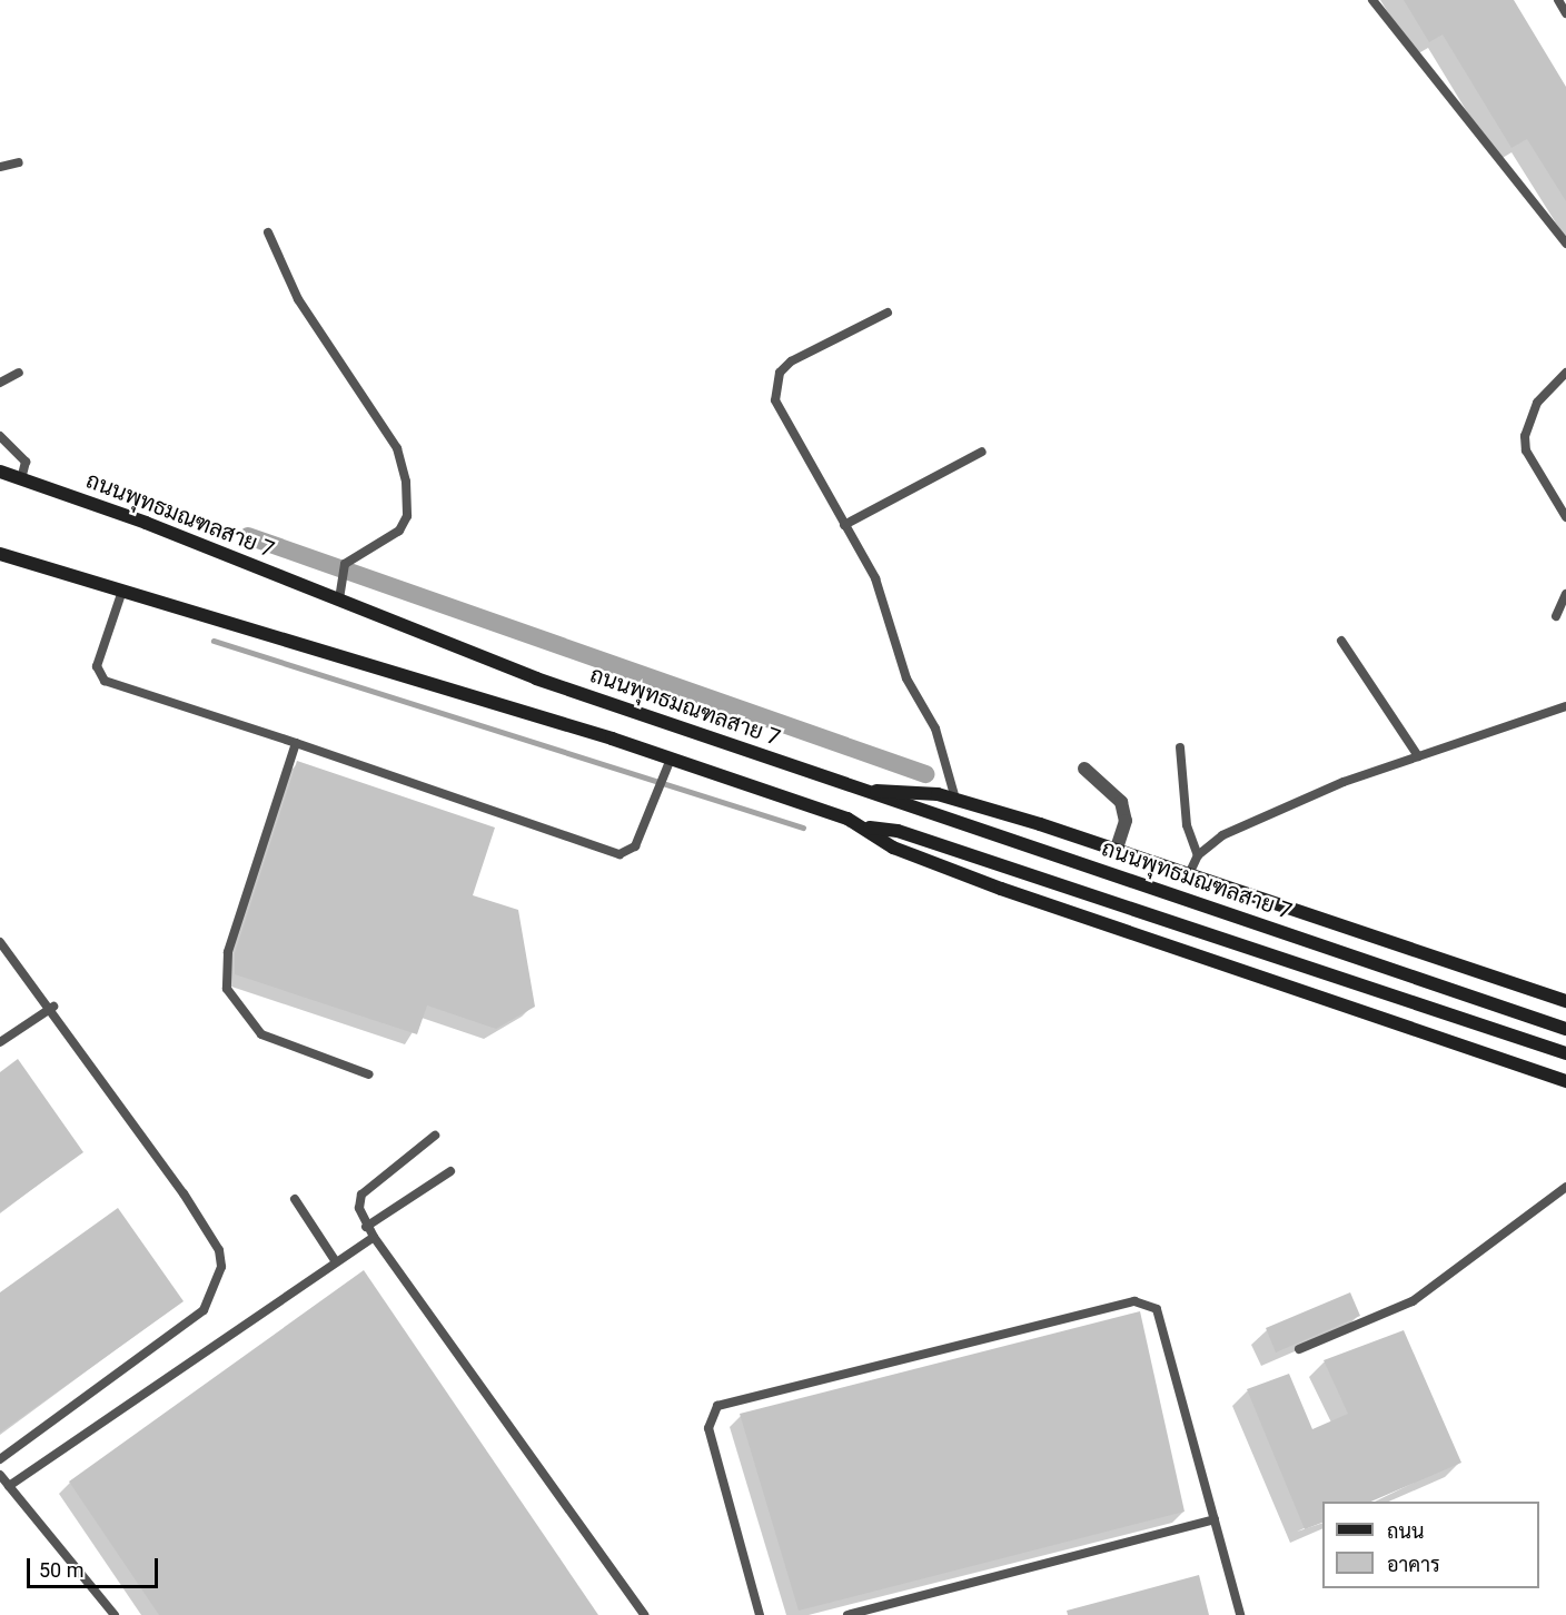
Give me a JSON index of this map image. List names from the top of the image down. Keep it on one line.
{"streets":{"main road":["ถนนพุทธมณฑลสาย 7"]},"legend":["ถนน","อาคาร"],"scale_bar":"50 m"}
